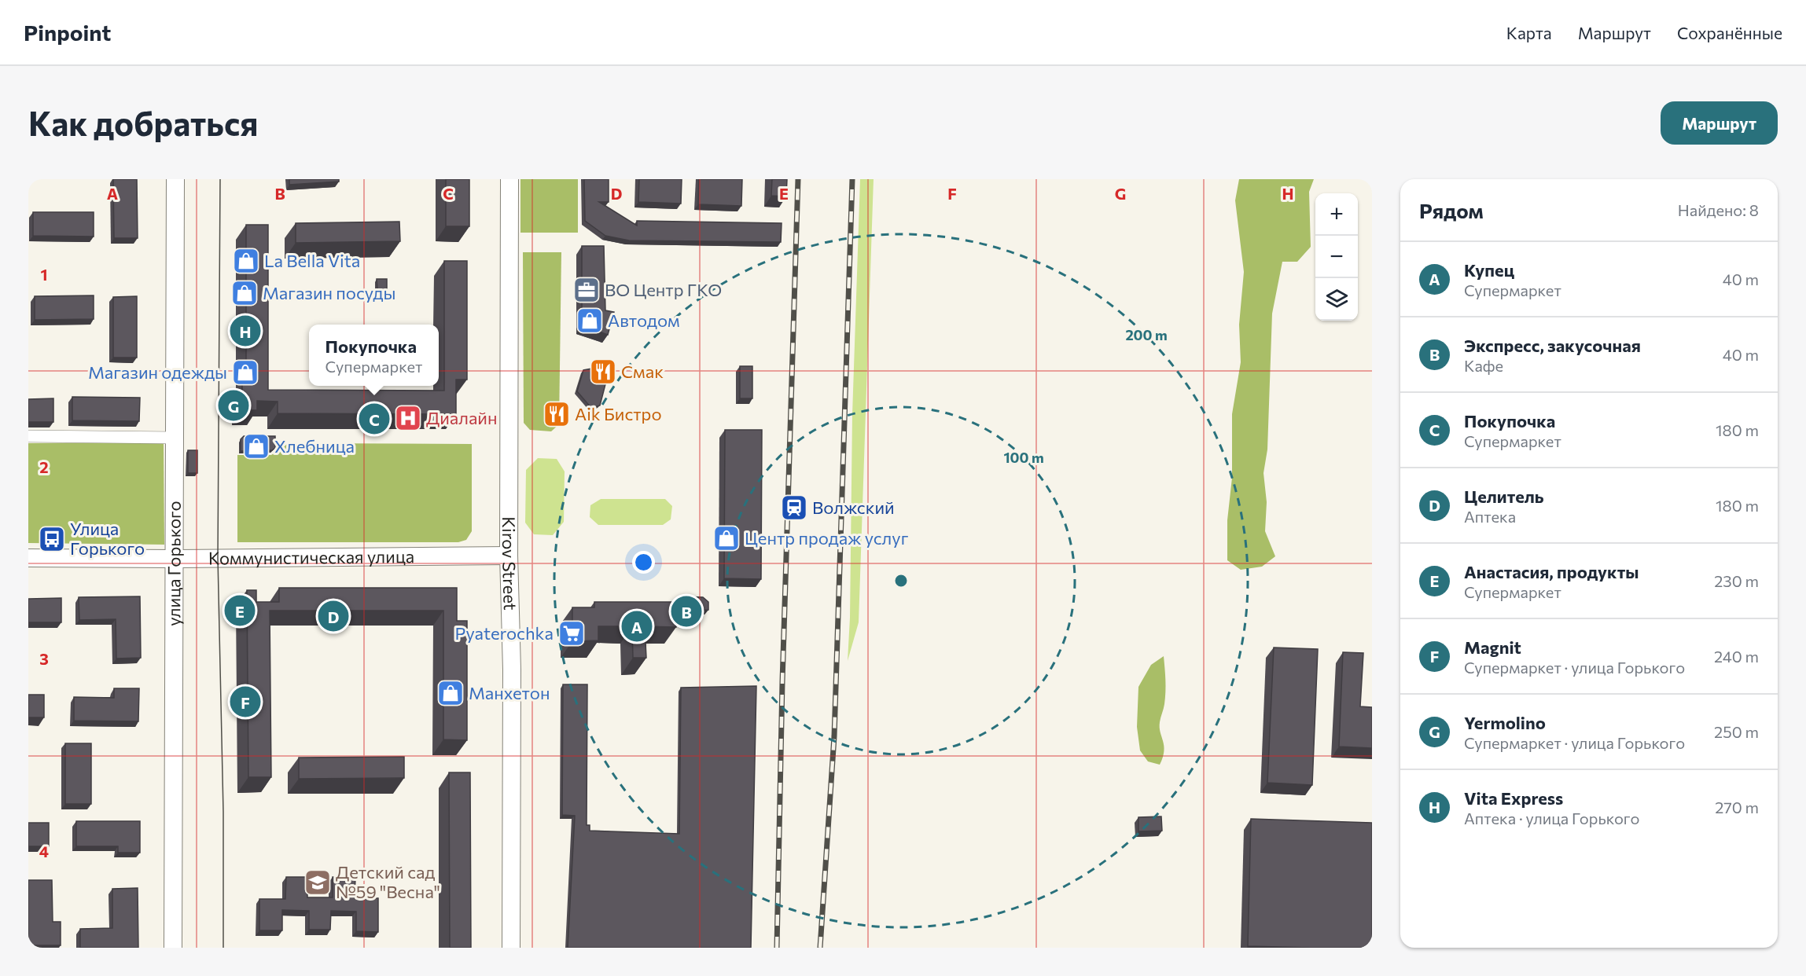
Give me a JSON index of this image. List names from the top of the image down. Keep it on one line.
{"streets":{"street":["Коммунистическая улица","улица Горького","Kirov Street"]},"crossings":[["Коммунистическая улица","улица Горького"],["Коммунистическая улица","Kirov Street"]],"places":{"shop":["La Bella Vita","Магазин посуды","Автодом","Магазин одежды","Хлебница","Центр продаж услуг","Манхетон"],"office":["ВО Центр ГКО"],"restaurant":["Смак","Aik Бистро"],"hospital":["Диалайн"],"station":["Волжский"],"bus stop":["Улица Горького"],"supermarket":["Pyaterochka"],"school or university":["Детский сад №59 \"Весна\""]},"page":{"header":"Pinpoint","nav":["Карта","Маршрут","Сохранённые"],"buttons":"Маршрут","title":"Как добраться","heading":["Рядом","Найдено: 8"],"map_buttons":["+","−"],"list":[{"mark":"A","name":"Купец","note":"Супермаркет","value":"40 m"},{"mark":"B","name":"Экспресс, закусочная","note":"Кафе","value":"40 m"},{"mark":"C","name":"Покупочка","note":"Супермаркет","value":"180 m"},{"mark":"D","name":"Целитель","note":"Аптека","value":"180 m"},{"mark":"E","name":"Анастасия, продукты","note":"Супермаркет","value":"230 m"},{"mark":"F","name":"Magnit","note":"Супермаркет · улица Горького","value":"240 m"},{"mark":"G","name":"Yermolino","note":"Супермаркет · улица Горького","value":"250 m"},{"mark":"H","name":"Vita Express","note":"Аптека · улица Горького","value":"270 m"}],"pins":["H","G","C","E","B","D","A","F"],"popup":["Покупочка","Супермаркет"]},"grid":{"columns":["A","B","C","D","E","F","G","H"],"rows":["1","2","3","4"]},"rings":["200 m","100 m"]}
